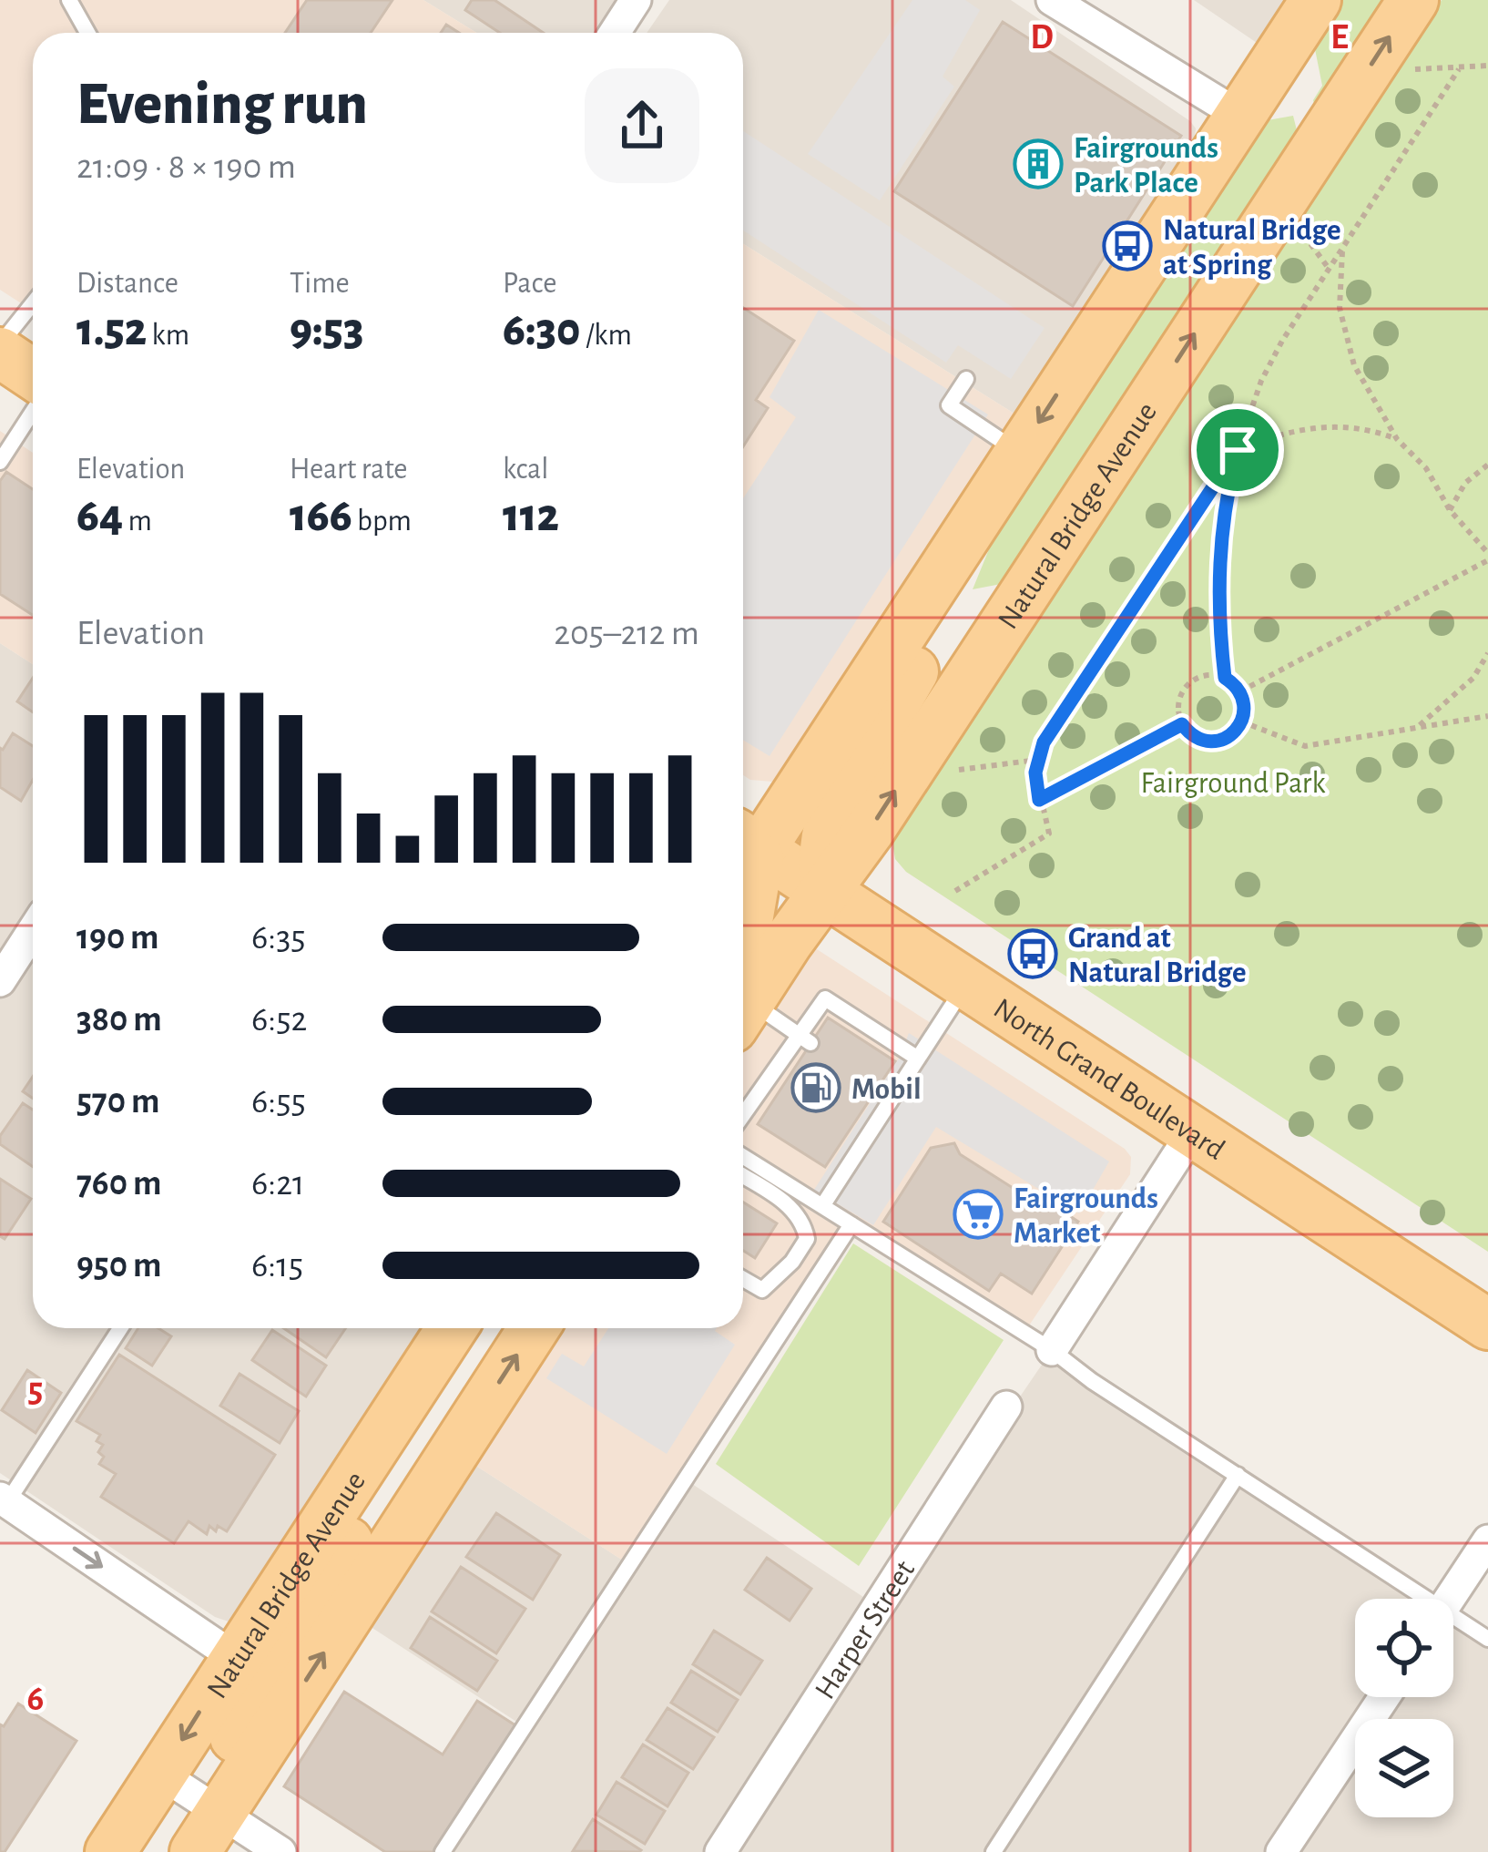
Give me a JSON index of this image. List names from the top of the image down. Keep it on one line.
{"streets":{"main road":["Natural Bridge Avenue","North Grand Boulevard"],"street":["Harper Street"]},"crossings":[["Natural Bridge Avenue","North Grand Boulevard"]],"parks":["Fairground Park"],"places":{"building":["Fairgrounds Park Place"],"bus stop":["Natural Bridge at Spring","Grand at Natural Bridge"],"fuel station":["Mobil"],"supermarket":["Fairgrounds Market"]},"page":{"heading":["Evening run","21:09 · 8 × 190 m"],"stats":[["Distance","1.52 km"],["Time","9:53"],["Pace","6:30 /km"],["Elevation","64 m"],["Heart rate","166 bpm"],["kcal","112"]],"chart":["Elevation","205–212 m"],"list":[{"name":"190 m","note":"6:35"},{"name":"380 m","note":"6:52"},{"name":"570 m","note":"6:55"},{"name":"760 m","note":"6:21"},{"name":"950 m","note":"6:15"}]},"grid":{"columns":["D","E"],"rows":["5","6"]}}
